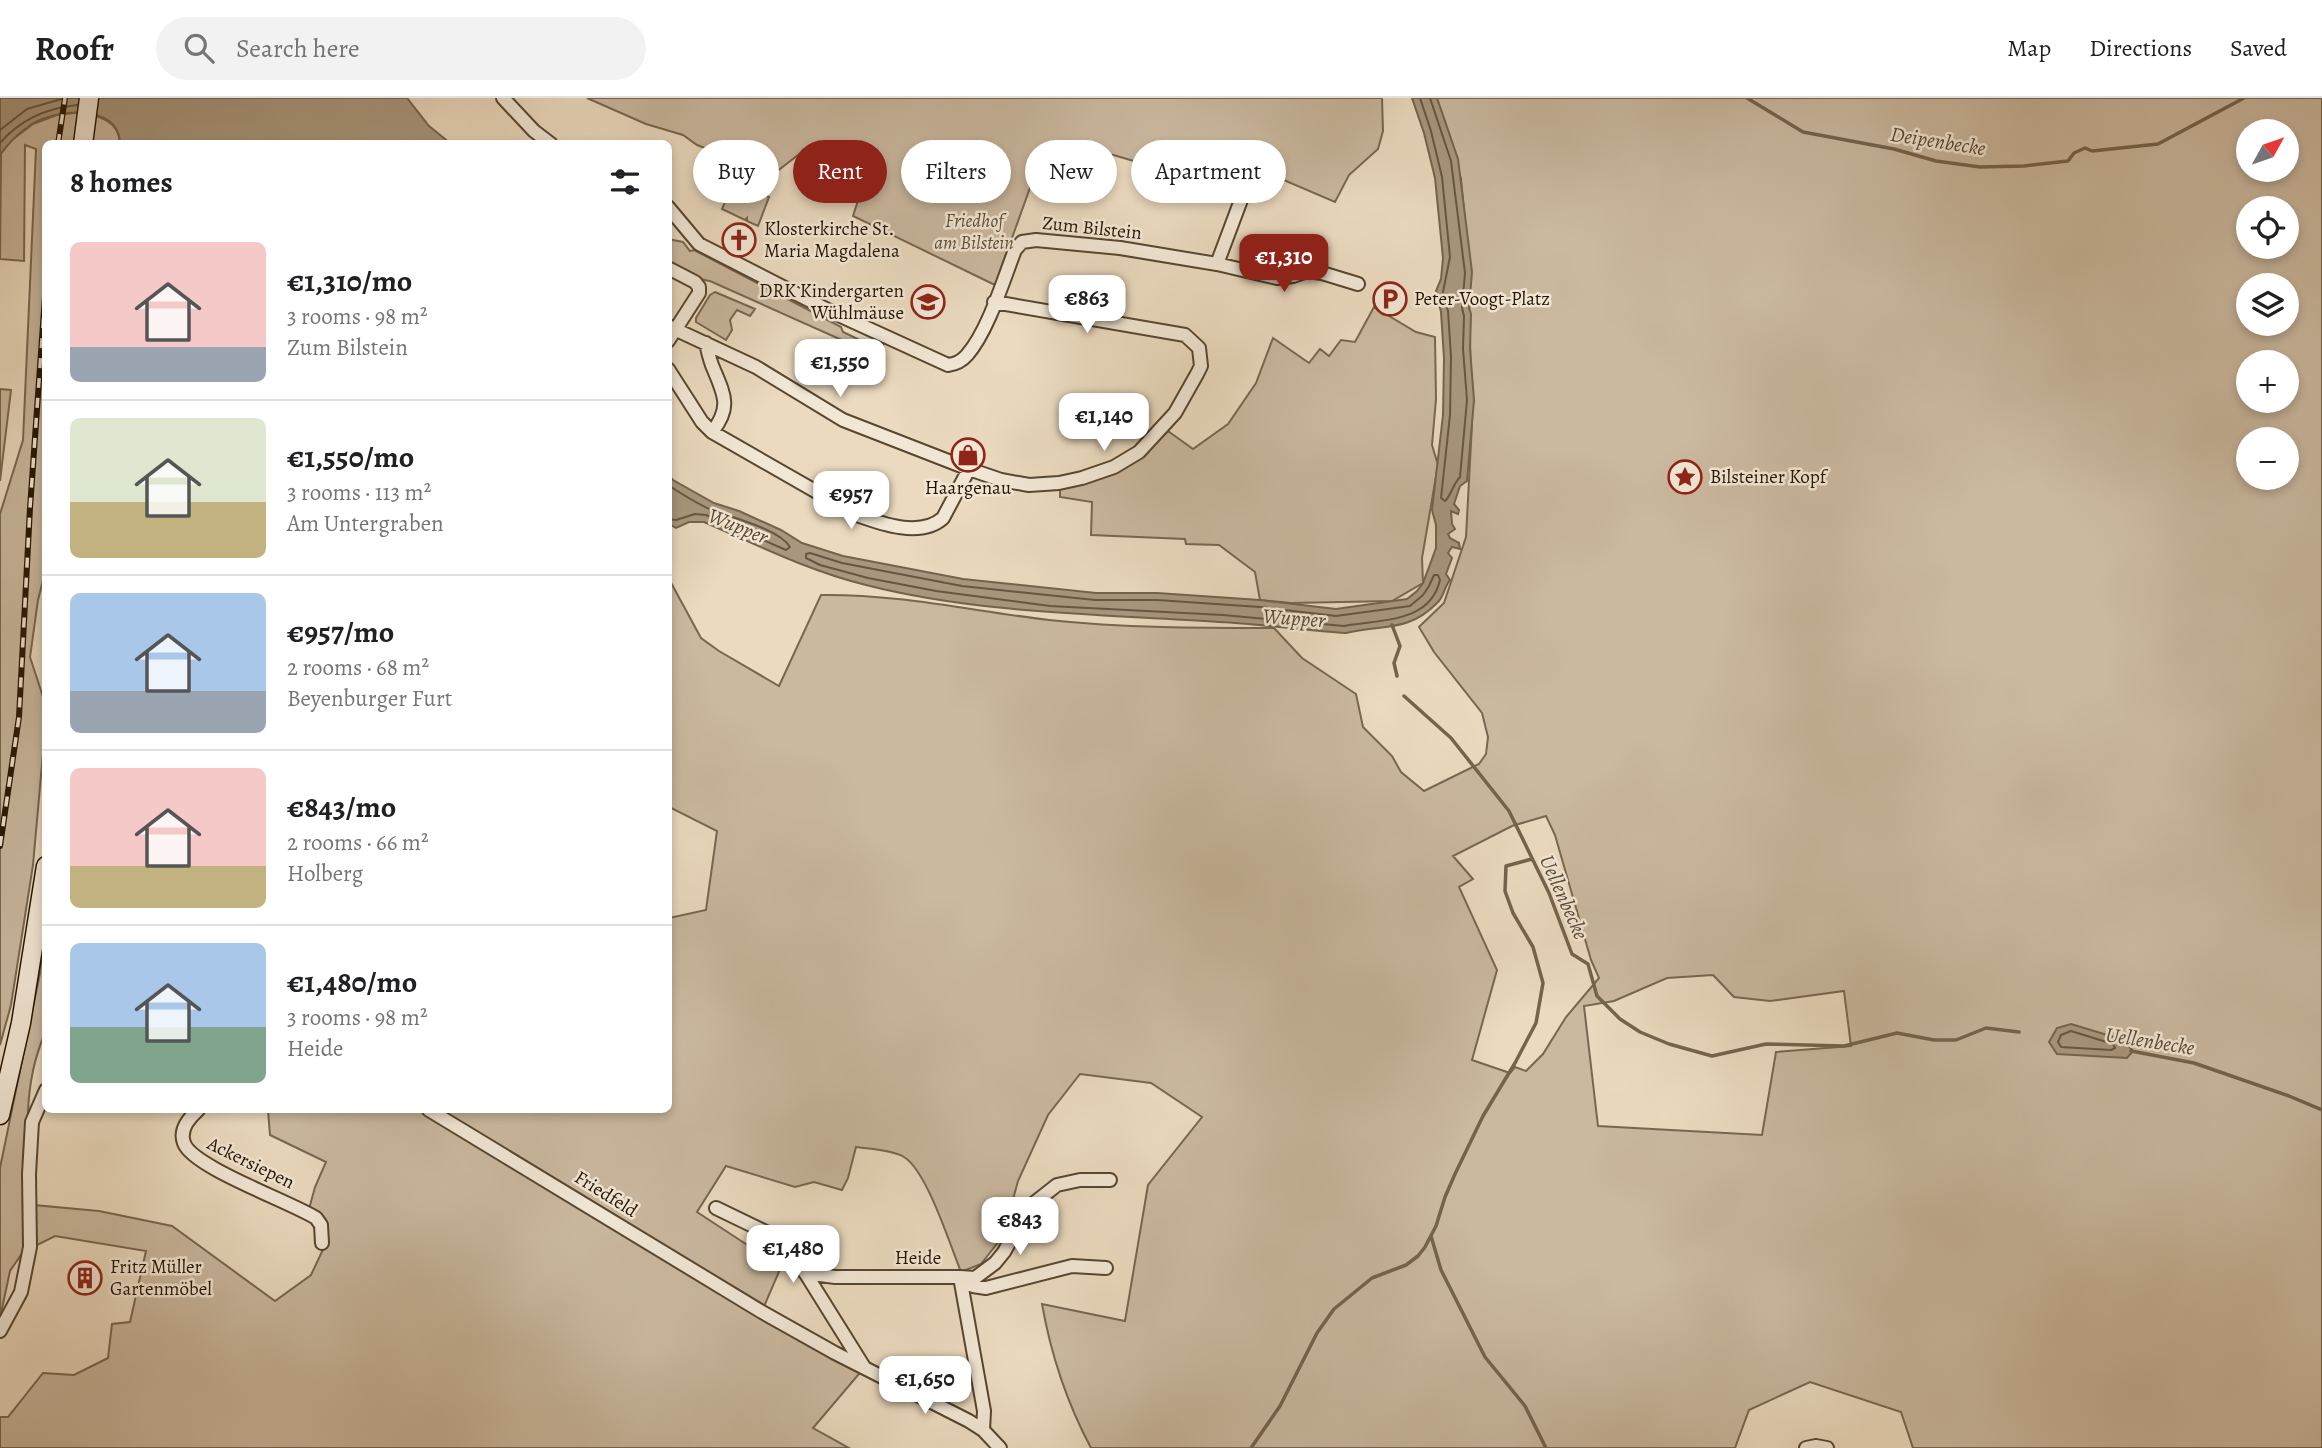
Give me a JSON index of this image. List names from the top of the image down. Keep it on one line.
{"streets":{"street":["Zum Bilstein","Ackersiepen","Friedfeld","Heide"]},"water":["Deipenbecke","Wupper","Uellenbecke"],"parks":["Friedhof am Bilstein"],"places":{"church":["Klosterkirche St. Maria Magdalena"],"parking":["Peter-Voogt-Platz"],"school or university":["DRK Kindergarten Wühlmäuse"],"shop":["Haargenau"],"place":["Bilsteiner Kopf"],"building":["Fritz Müller Gartenmöbel"]},"north":"top right","page":{"header":"Roofr","search":"Search here","nav":["Map","Directions","Saved"],"map_buttons":["+","−"],"chip":["Buy","Rent","Filters","New","Apartment"],"heading":"8 homes","list":[{"name":"€1,310/mo","note":"3 rooms · 98 m² · Zum Bilstein"},{"name":"€1,550/mo","note":"3 rooms · 113 m² · Am Untergraben"},{"name":"€957/mo","note":"2 rooms · 68 m² · Beyenburger Furt"},{"name":"€843/mo","note":"2 rooms · 66 m² · Holberg"},{"name":"€1,480/mo","note":"3 rooms · 98 m² · Heide"}],"price":["€1,310","€863","€1,550","€1,140","€957","€843","€1,480","€1,650"]}}
